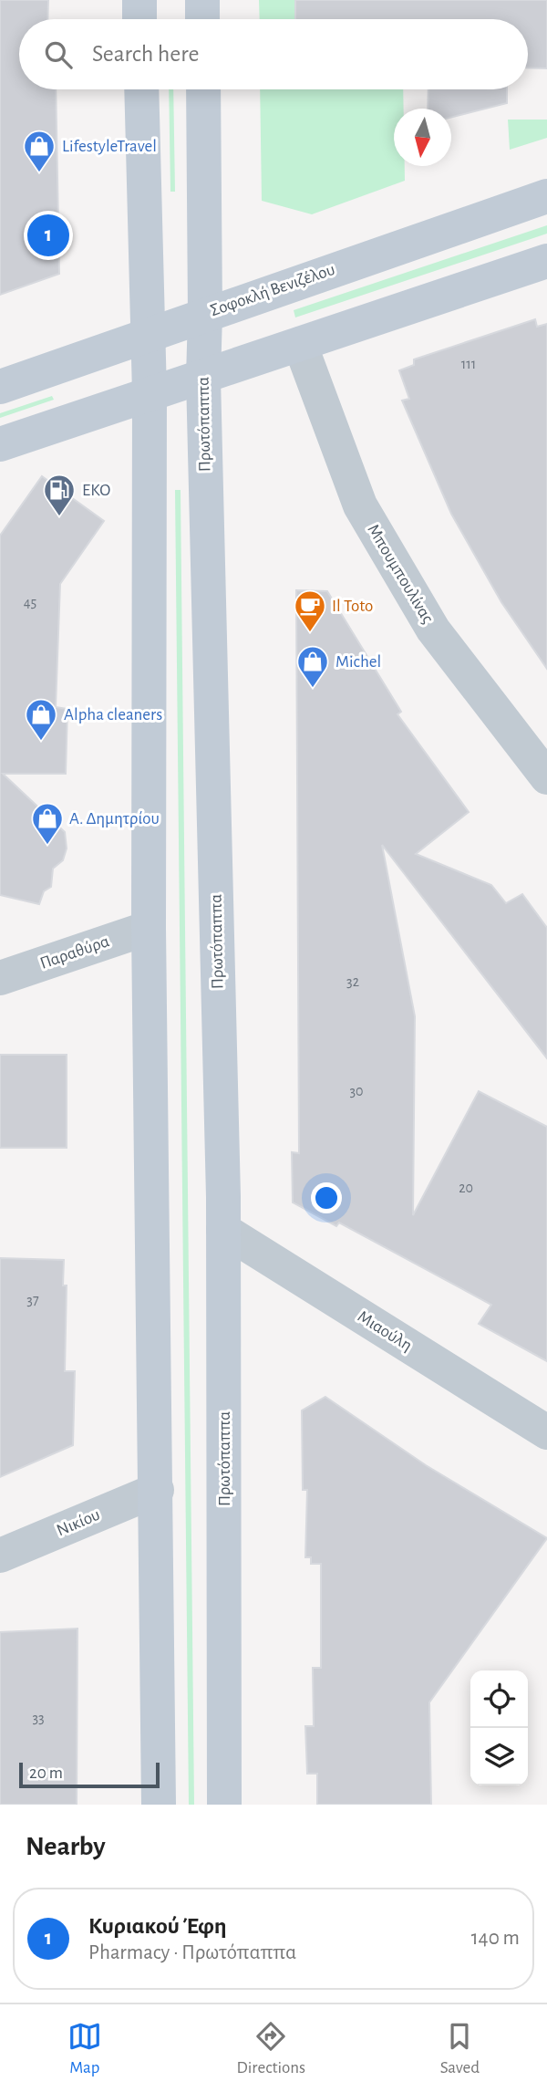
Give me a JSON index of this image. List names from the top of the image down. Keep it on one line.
{"streets":{"street":["Σοφοκλή Βενιζέλου","Πρωτόπαππα","Μπουμπουλίνας","Παραθύρα","Μιαούλη","Νικίου"]},"crossings":[["Σοφοκλή Βενιζέλου","Πρωτόπαππα"],["Πρωτόπαππα","Μιαούλη"]],"places":{"shop":["LifestyleTravel","Michel","Alpha cleaners","Α. Δημητρίου"],"fuel station":["ΕΚΟ"],"cafe":["Il Toto"]},"house_numbers":["111","45","32","30","20","37","33"],"scale_bar":"20 m","north":"bottom","page":{"search":"Search here","pins":"1","scale":"20 m","heading":"Nearby","list":[{"mark":"1","name":"Κυριακού Έφη","note":"Pharmacy · Πρωτόπαππα","value":"140 m"}],"nav":["Map","Directions","Saved"]}}
